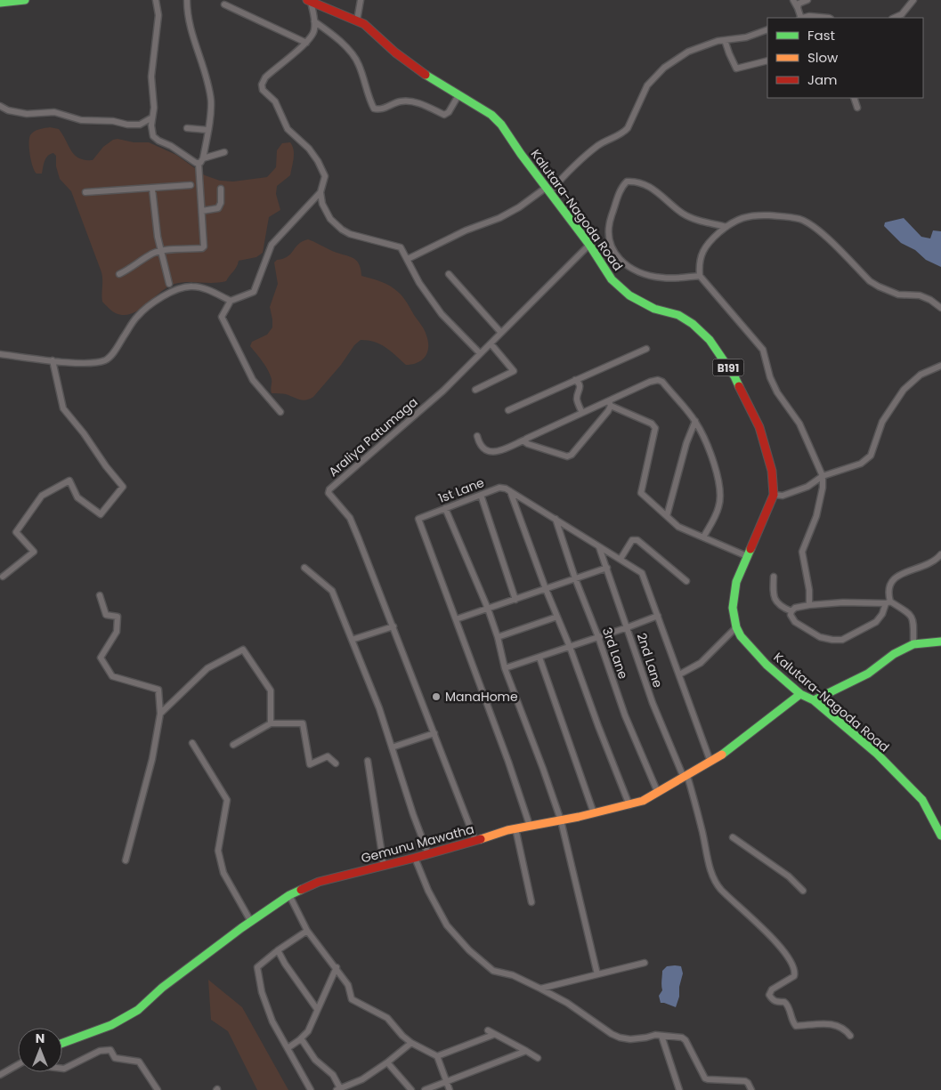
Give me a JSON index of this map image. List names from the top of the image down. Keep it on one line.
{"streets":{"main road":["Kalutara-Nagoda Road","B191","Gemunu Mawatha"],"street":["Araliya Patumaga","1st Lane","3rd Lane","2nd Lane"]},"crossings":[["Kalutara-Nagoda Road","Araliya Patumaga"],["Kalutara-Nagoda Road","Gemunu Mawatha"],["Araliya Patumaga","Gemunu Mawatha"],["1st Lane","Gemunu Mawatha"],["3rd Lane","Gemunu Mawatha"],["2nd Lane","Gemunu Mawatha"]],"places":["ManaHome"],"legend":["Fast","Slow","Jam"],"north":"top"}
